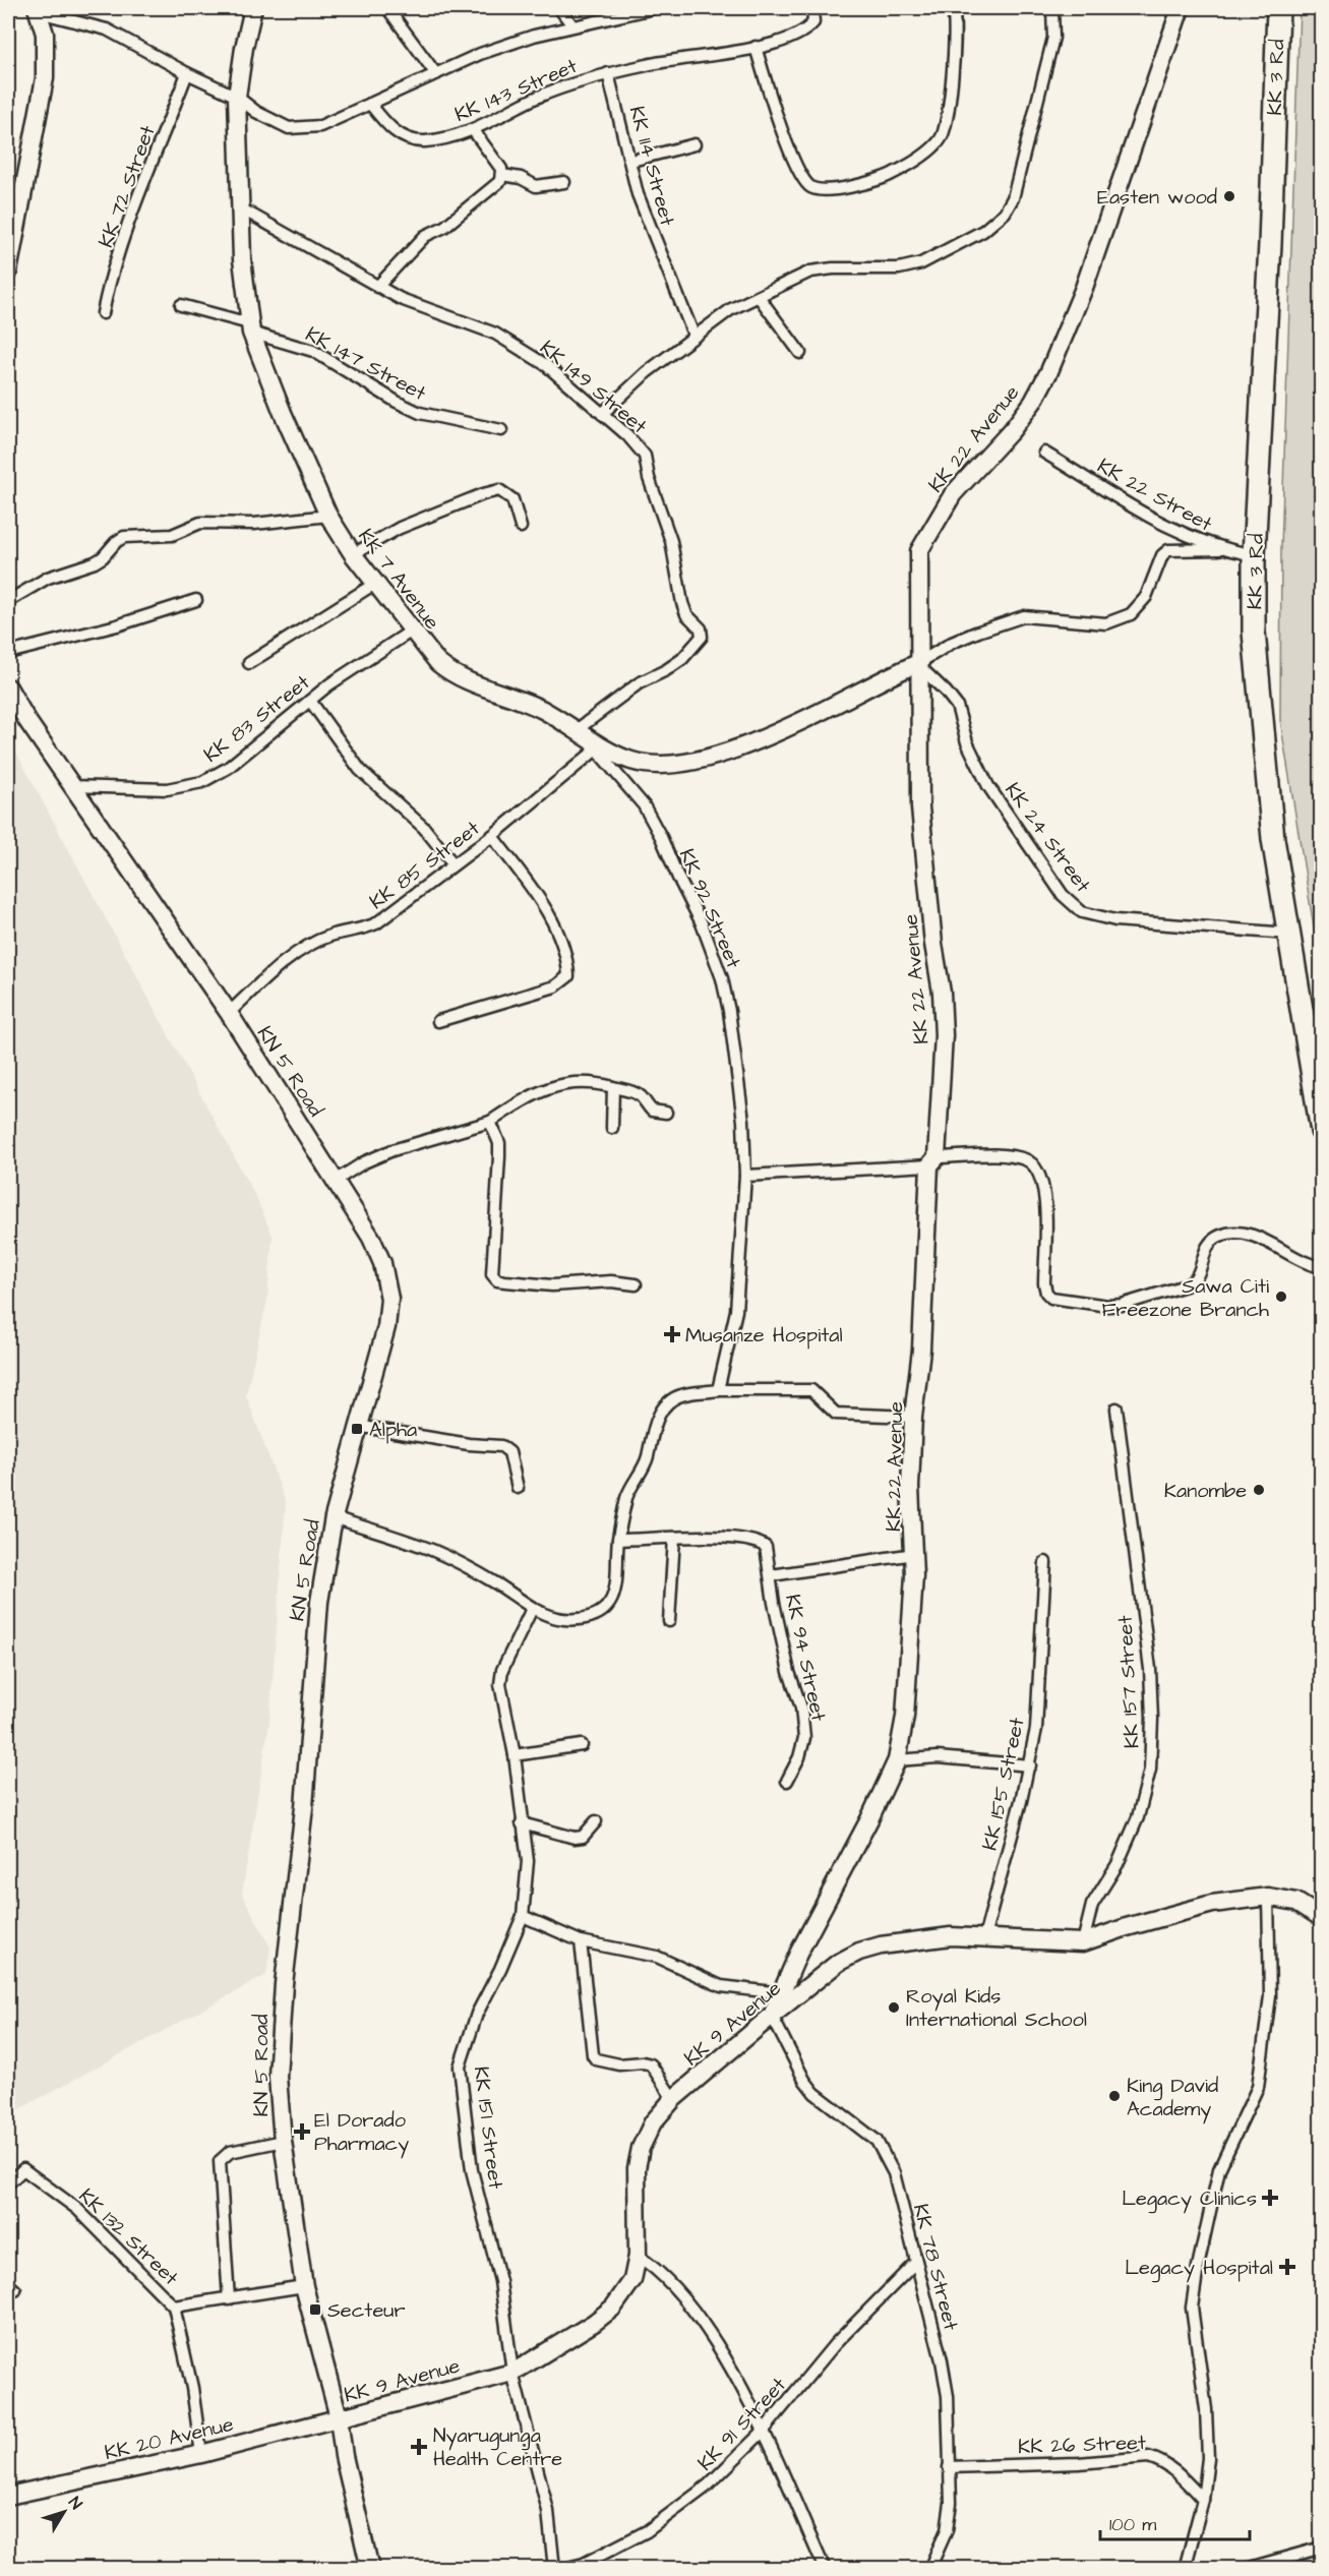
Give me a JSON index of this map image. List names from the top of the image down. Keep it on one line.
{"streets":{"highway":["KK 3 Rd"],"main road":["KK 22 Avenue","KK 7 Avenue","KN 5 Road","KK 9 Avenue","KK 20 Avenue"],"street":["KK 143 Street","KK 114 Street","KK 72 Street","KK 147 Street","KK 149 Street","KK 22 Street","KK 83 Street","KK 24 Street","KK 85 Street","KK 92 Street","KK 94 Street","KK 157 Street","KK 155 Street","KK 151 Street","KK 132 Street","KK 78 Street","KK 91 Street","KK 26 Street"]},"crossings":[["KK 3 Rd","KK 22 Street"],["KK 3 Rd","KK 24 Street"],["KK 143 Street","KK 114 Street"],["KK 147 Street","KK 7 Avenue"],["KK 149 Street","KK 7 Avenue"],["KK 22 Avenue","KK 7 Avenue"],["KK 22 Avenue","KK 24 Street"],["KK 22 Avenue","KK 94 Street"],["KK 22 Avenue","KK 9 Avenue"],["KK 22 Avenue","KK 78 Street"],["KK 7 Avenue","KK 83 Street"],["KK 7 Avenue","KK 24 Street"],["KK 7 Avenue","KK 85 Street"],["KK 7 Avenue","KK 92 Street"],["KK 83 Street","KN 5 Road"],["KK 85 Street","KK 92 Street"],["KK 85 Street","KN 5 Road"],["KN 5 Road","KK 9 Avenue"],["KN 5 Road","KK 20 Avenue"],["KK 157 Street","KK 9 Avenue"],["KK 155 Street","KK 9 Avenue"],["KK 9 Avenue","KK 151 Street"],["KK 9 Avenue","KK 78 Street"],["KK 9 Avenue","KK 20 Avenue"],["KK 132 Street","KK 20 Avenue"],["KK 78 Street","KK 91 Street"],["KK 78 Street","KK 26 Street"]],"places":{"other":["Easten wood","Sawa Citi Freezone Branch","Kanombe","Royal Kids International School","King David Academy"],"health":["Musanze Hospital","El Dorado Pharmacy","Legacy Clinics","Legacy Hospital","Nyarugunga Health Centre"],"transit":["Alpha","Secteur"]},"scale_bar":"100 m","north":"top right"}
